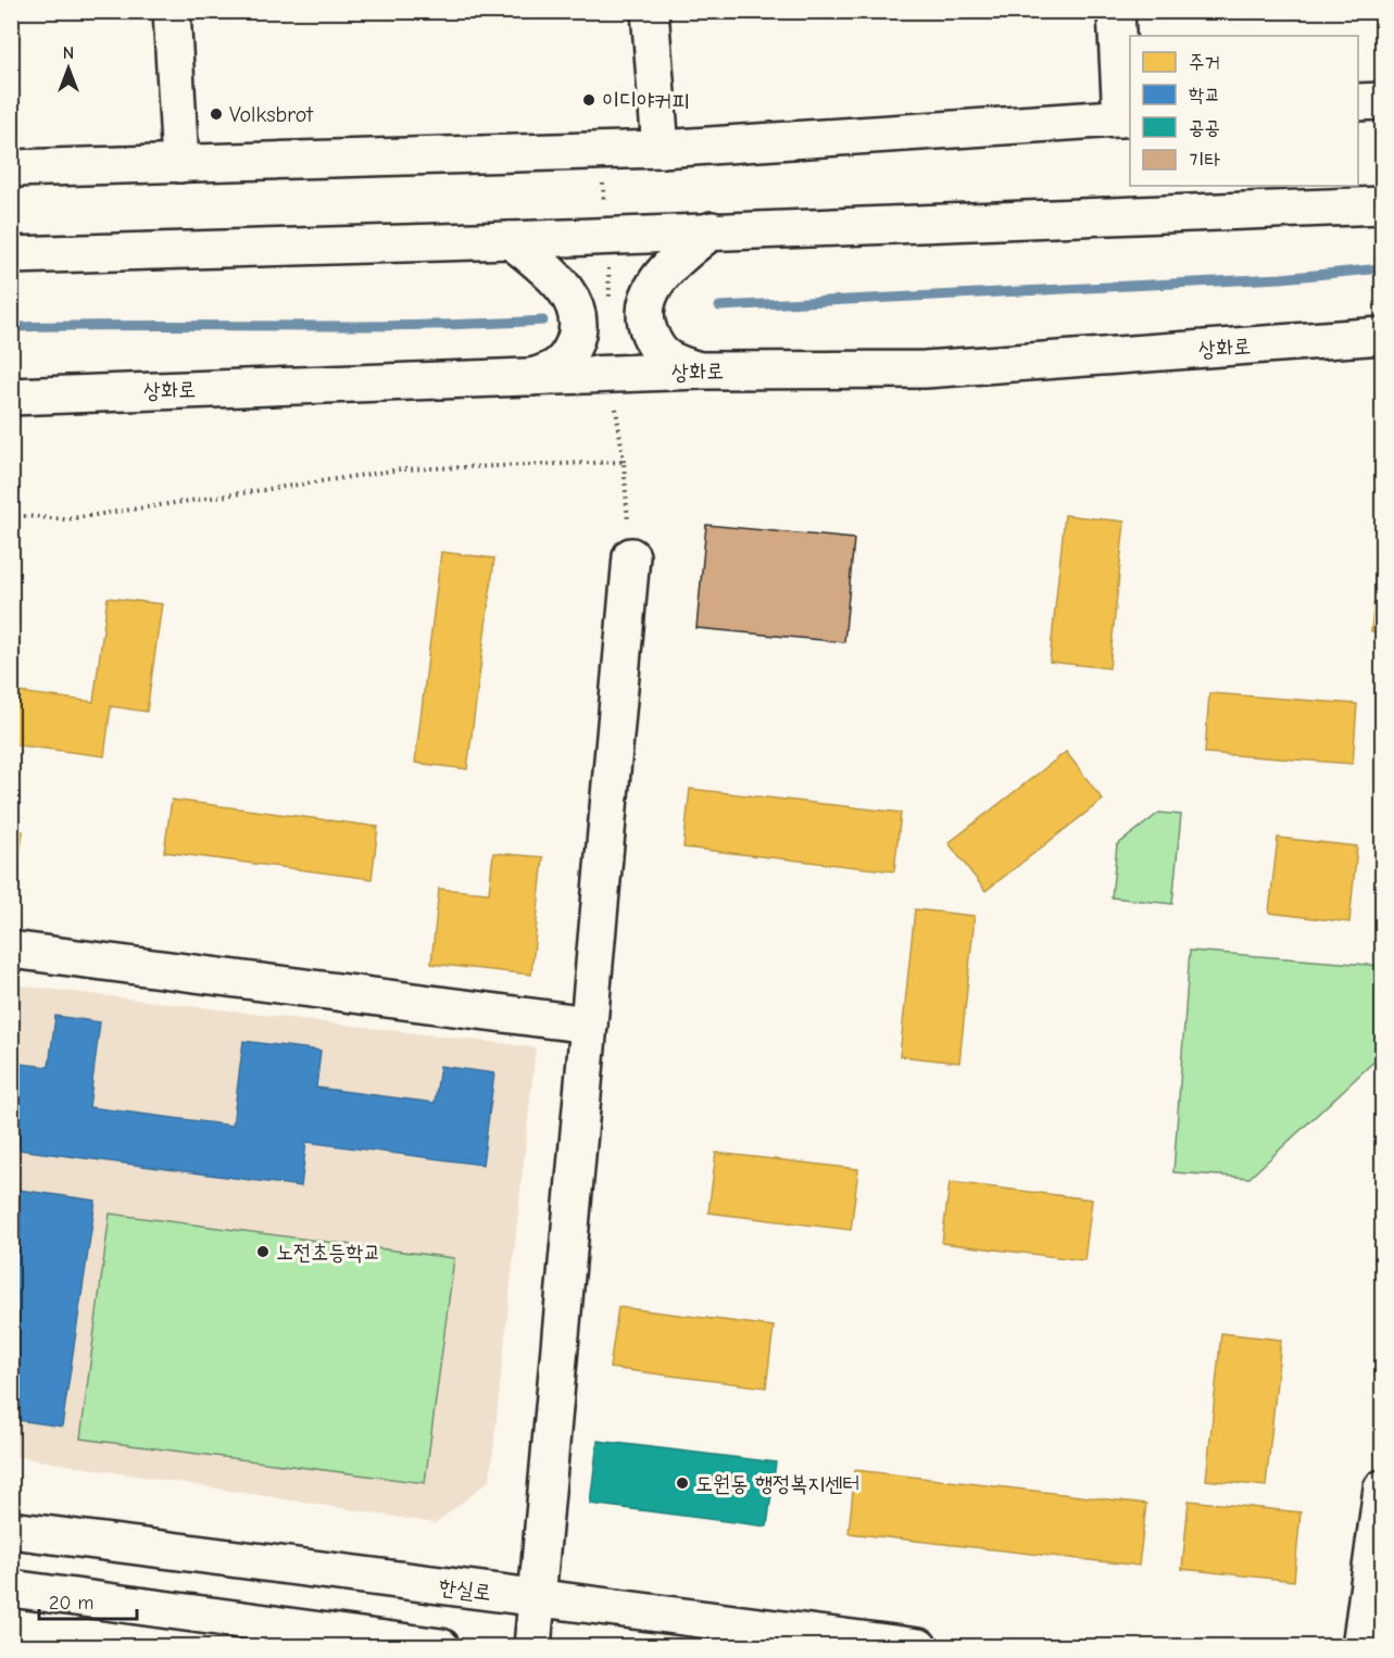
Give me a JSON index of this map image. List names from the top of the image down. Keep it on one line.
{"streets":{"main road":["상화로","한실로"]},"places":["이디야커피","Volksbrot","노전초등학교","도원동 행정복지센터"],"legend":["주거","학교","공공","기타"],"scale_bar":"20 m","north":"top"}
